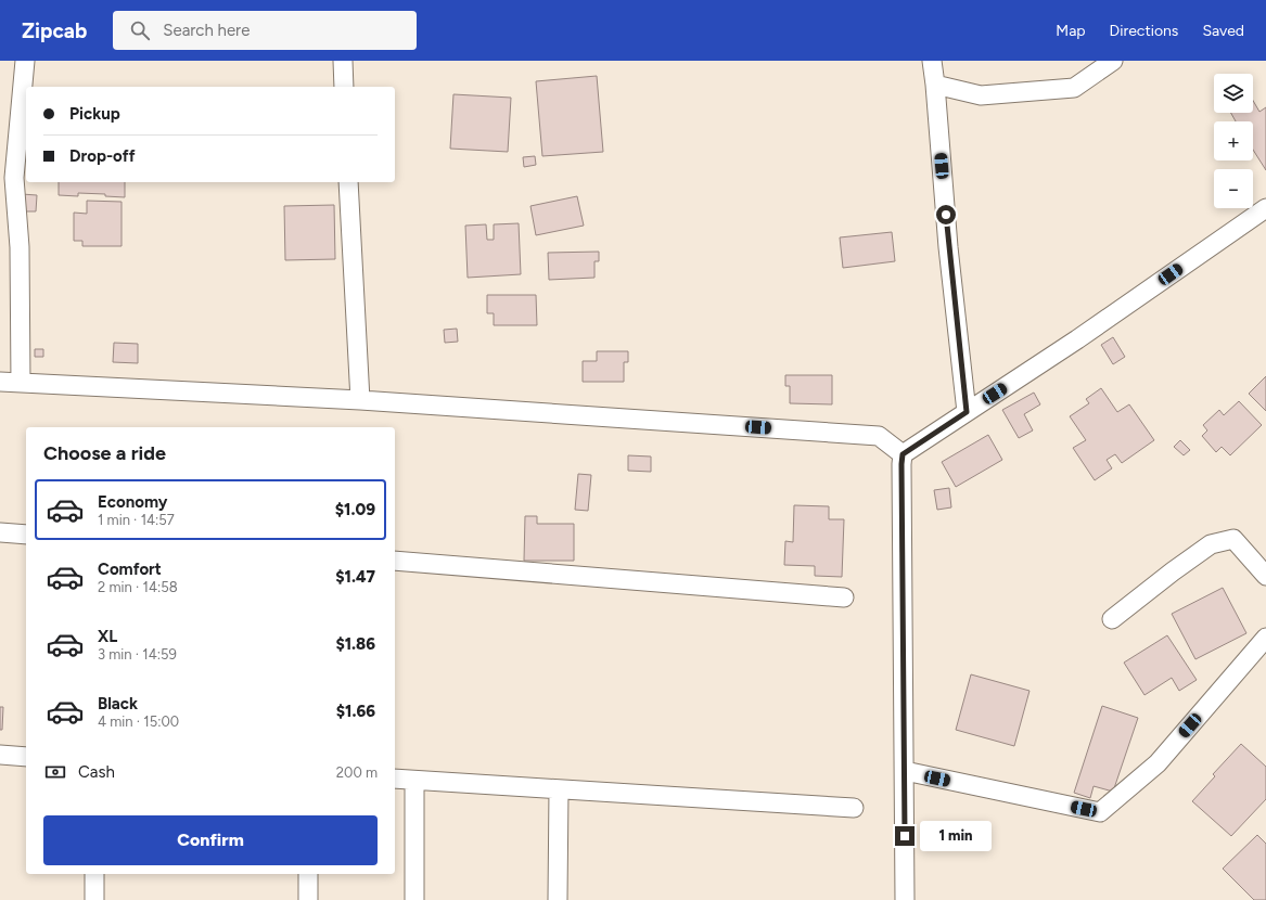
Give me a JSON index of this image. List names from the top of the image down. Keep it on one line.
{"page":{"header":"Zipcab","search":"Search here","nav":["Map","Directions","Saved"],"map_buttons":["+","−"],"banner":["Pickup","Drop-off"],"heading":"Choose a ride","list":[{"name":"Economy","note":"1 min · 14:57","value":"$1.09"},{"name":"Comfort","note":"2 min · 14:58","value":"$1.47"},{"name":"XL","note":"3 min · 14:59","value":"$1.86"},{"name":"Black","note":"4 min · 15:00","value":"$1.66"}],"pay":["Cash","200 m"],"buttons":"Confirm","bubble":"1 min"}}
